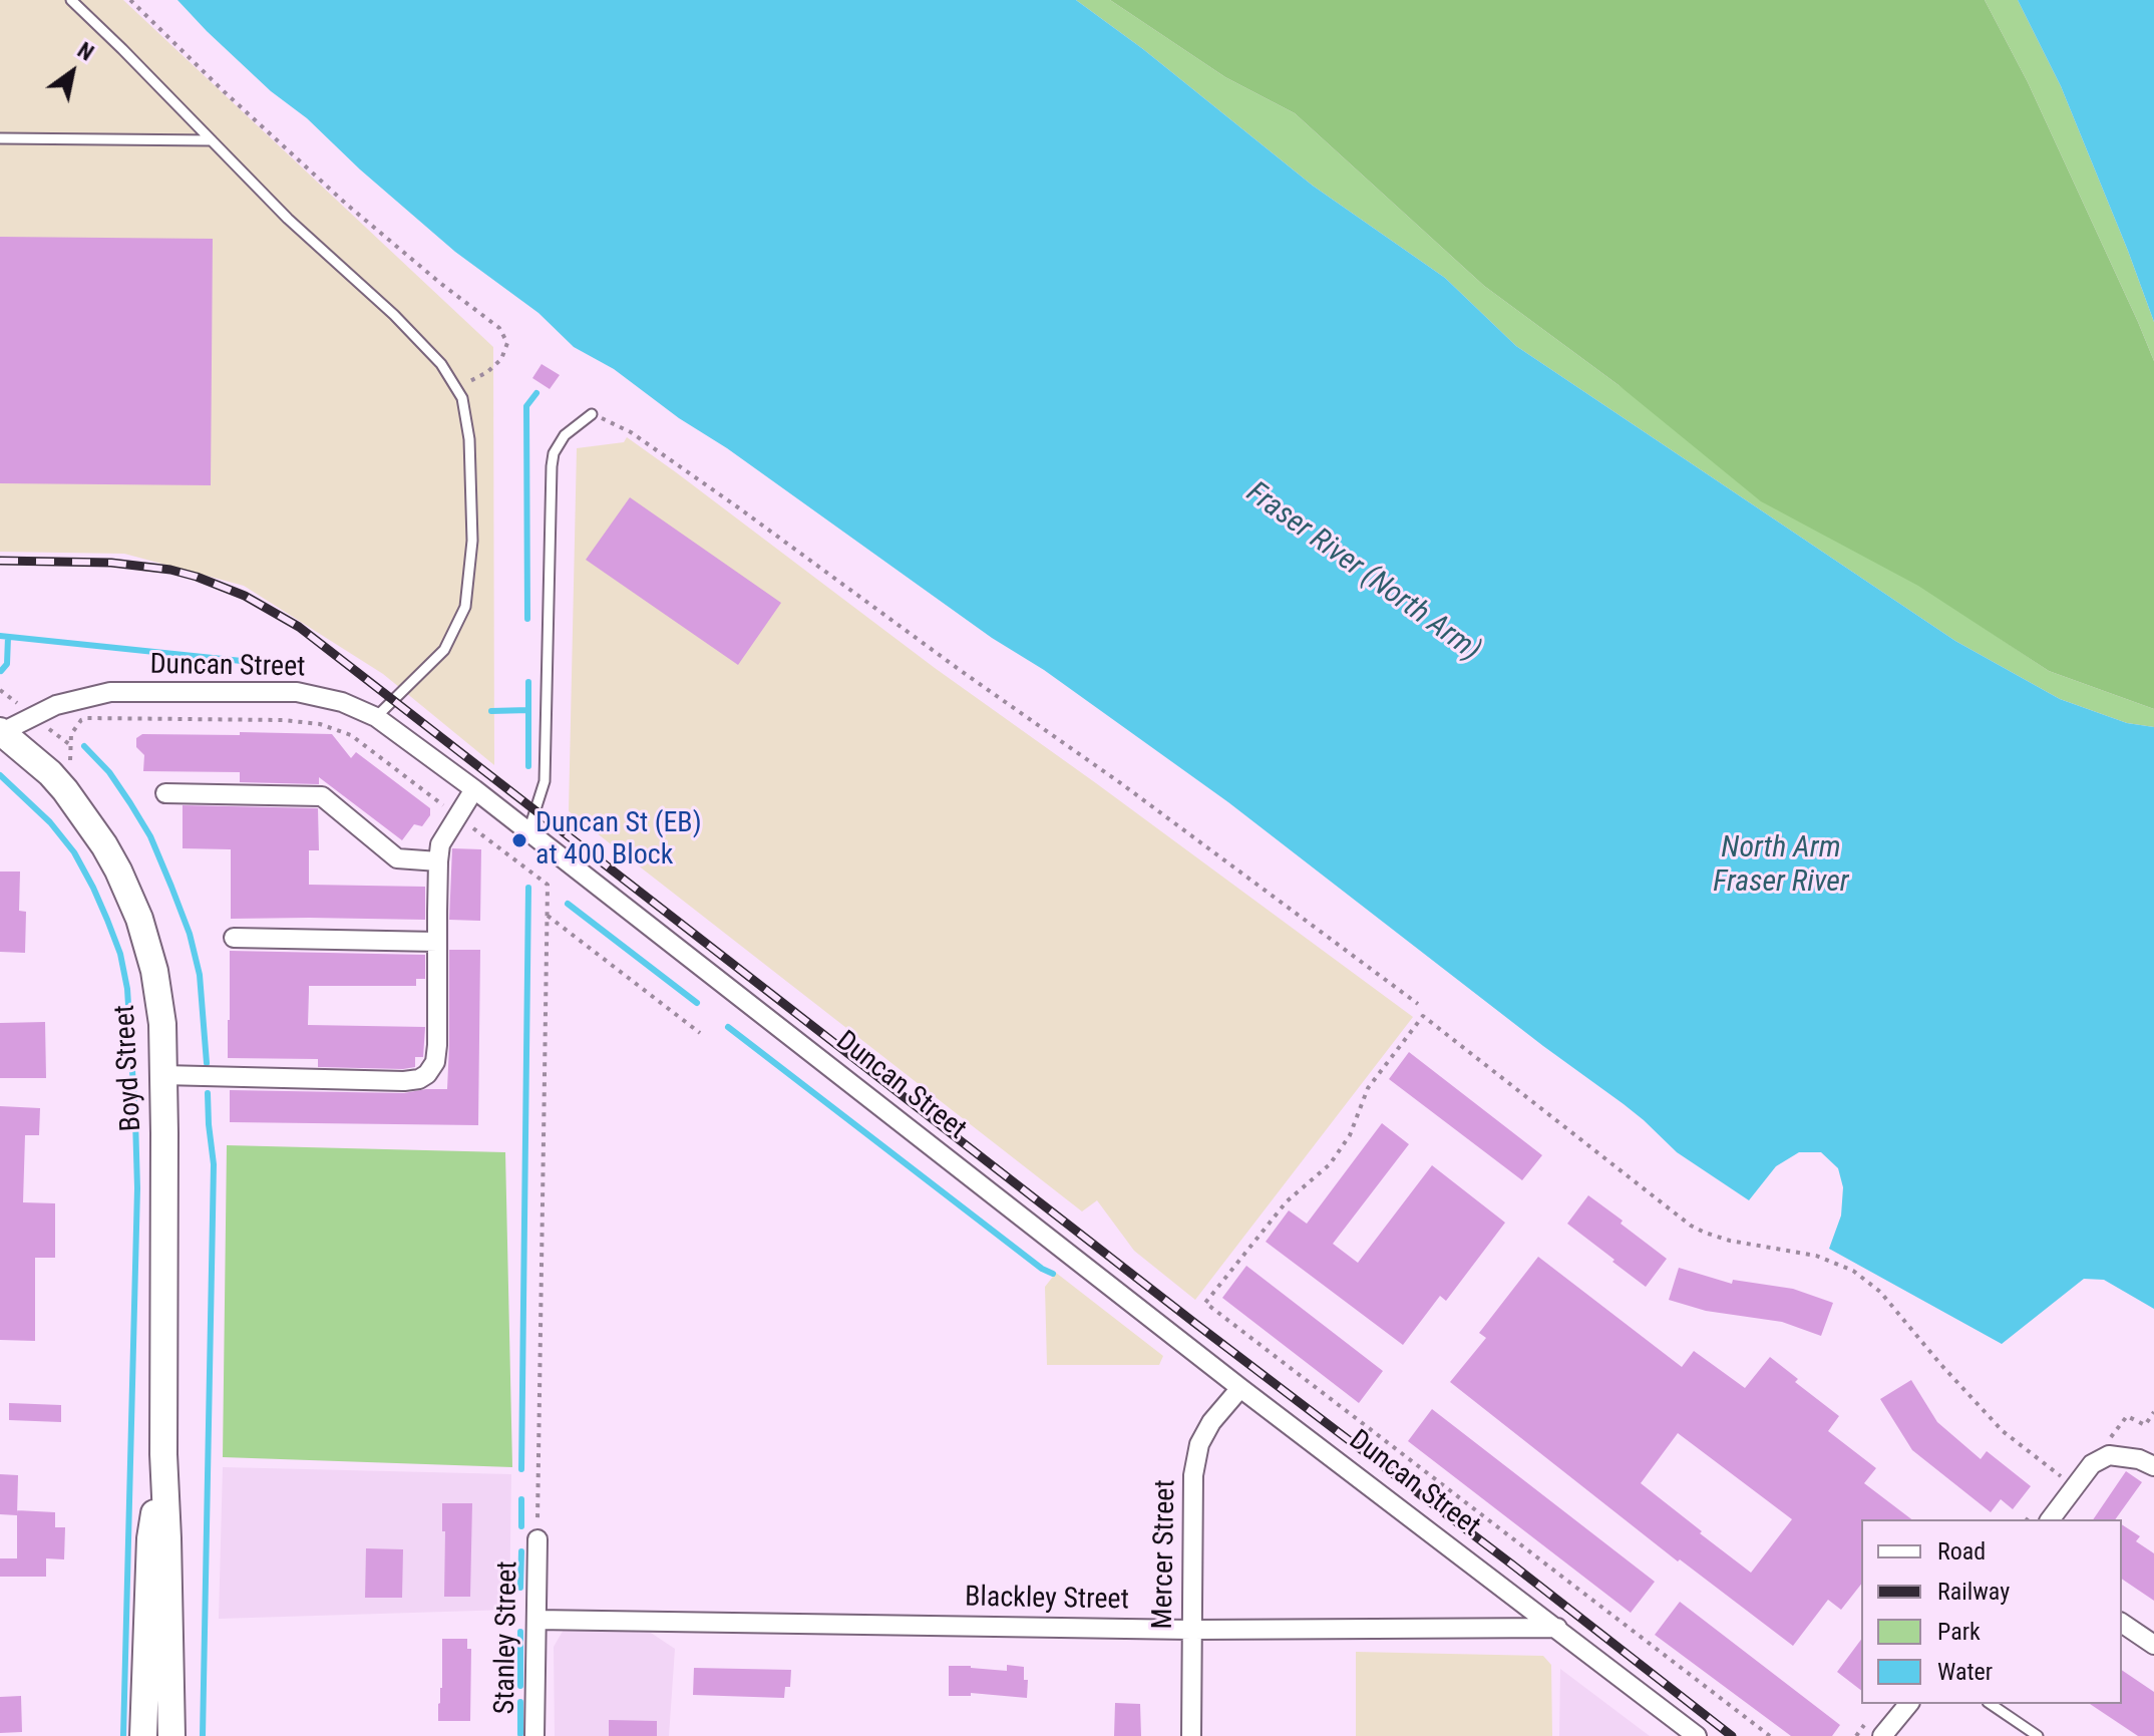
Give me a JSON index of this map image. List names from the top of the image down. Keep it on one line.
{"streets":{"main road":["Boyd Street"],"street":["Duncan Street","Mercer Street","Blackley Street","Stanley Street"]},"crossings":[["Duncan Street","Boyd Street"],["Duncan Street","Mercer Street"],["Duncan Street","Blackley Street"],["Mercer Street","Blackley Street"],["Blackley Street","Stanley Street"]],"water":["Fraser River (North Arm)","North Arm Fraser River"],"places":["Duncan St (EB) at 400 Block"],"legend":["Road","Railway","Park","Water"],"north":"top right"}
